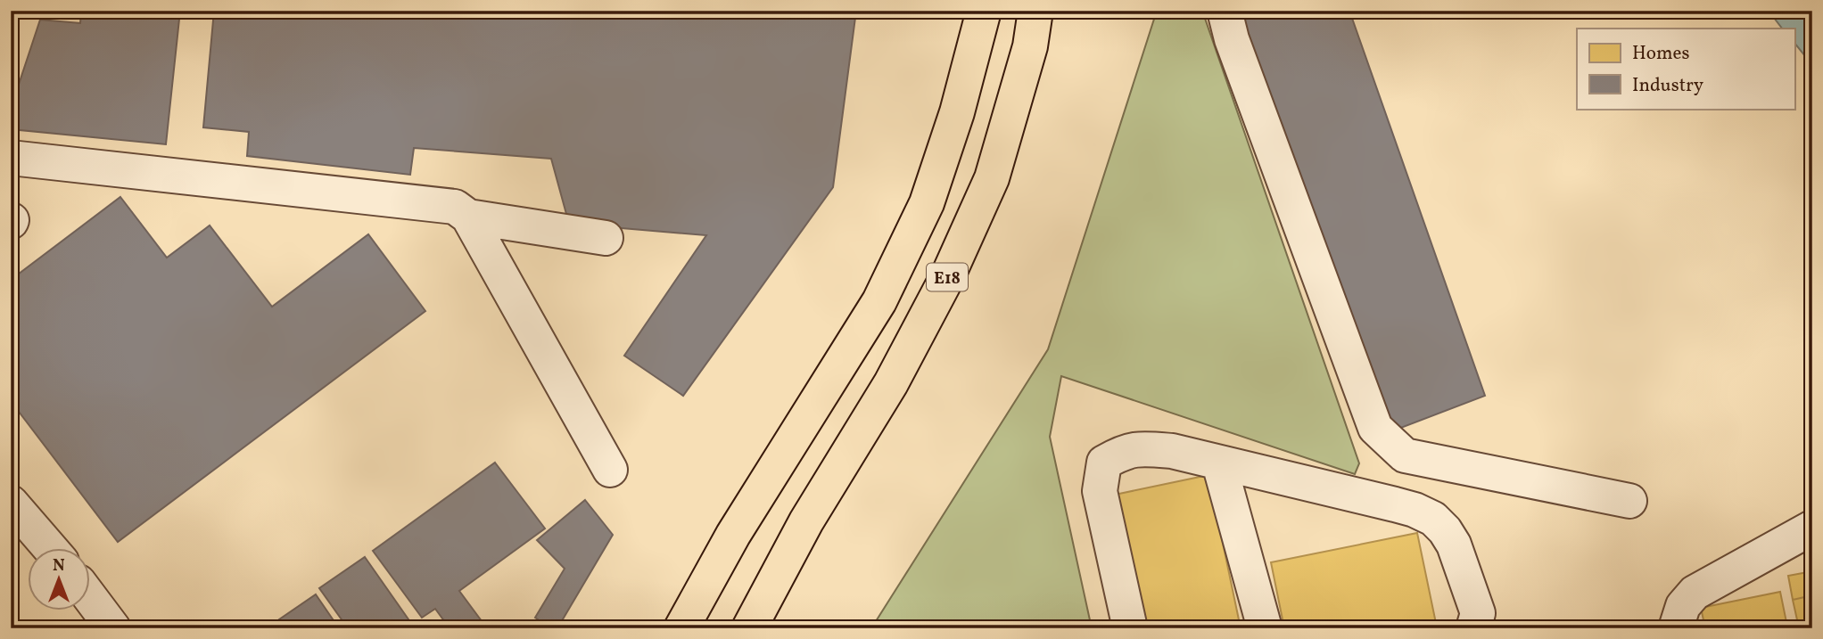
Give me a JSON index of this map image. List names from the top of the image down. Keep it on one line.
{"streets":{"highway":["E18"]},"legend":["Homes","Industry"],"north":"top"}
